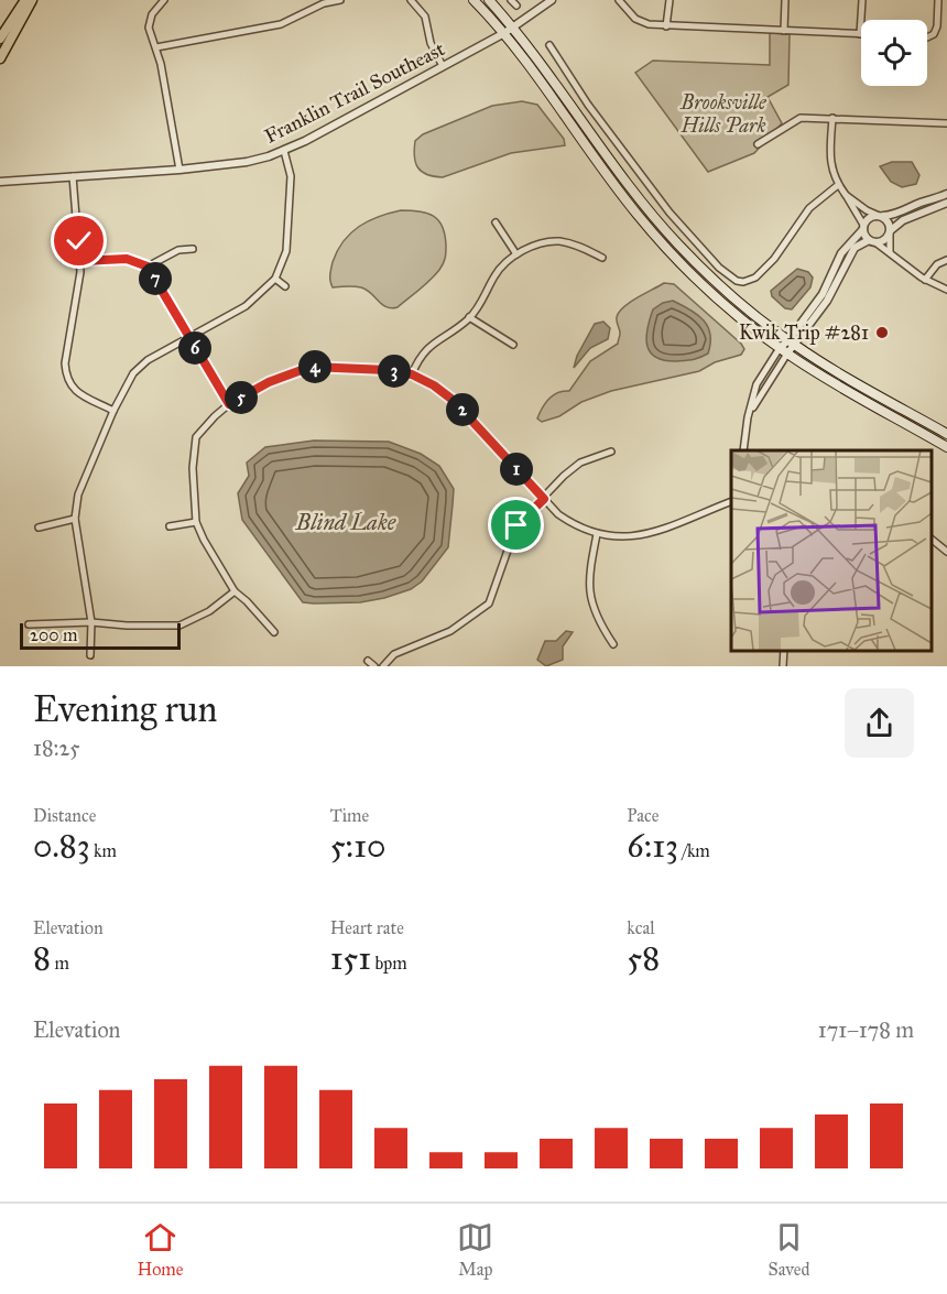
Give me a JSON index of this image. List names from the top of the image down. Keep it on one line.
{"streets":{"street":["Franklin Trail Southeast"]},"water":["Blind Lake"],"parks":["Brooksville Hills Park"],"places":["Kwik Trip #281"],"scale_bar":"200 m","page":{"pins":["7","6","4","3","5","2","1"],"scale":"200 m","heading":["Evening run","18:25"],"stats":[["Distance","0.83 km"],["Time","5:10"],["Pace","6:13 /km"],["Elevation","8 m"],["Heart rate","151 bpm"],["kcal","58"]],"chart":["Elevation","171–178 m"],"tabs":["Home","Map","Saved"]}}
